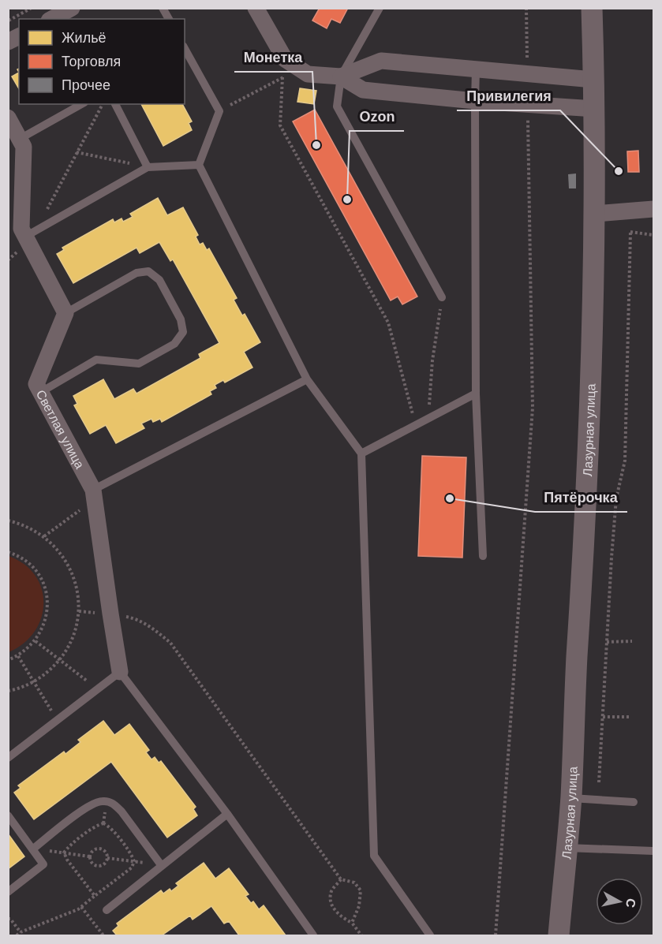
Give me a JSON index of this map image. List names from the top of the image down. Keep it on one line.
{"streets":{"street":["Светлая улица","Лазурная улица"]},"places":["Монетка","Привилегия","Ozon","Пятёрочка"],"legend":["Жильё","Торговля","Прочее"],"north":"right"}
